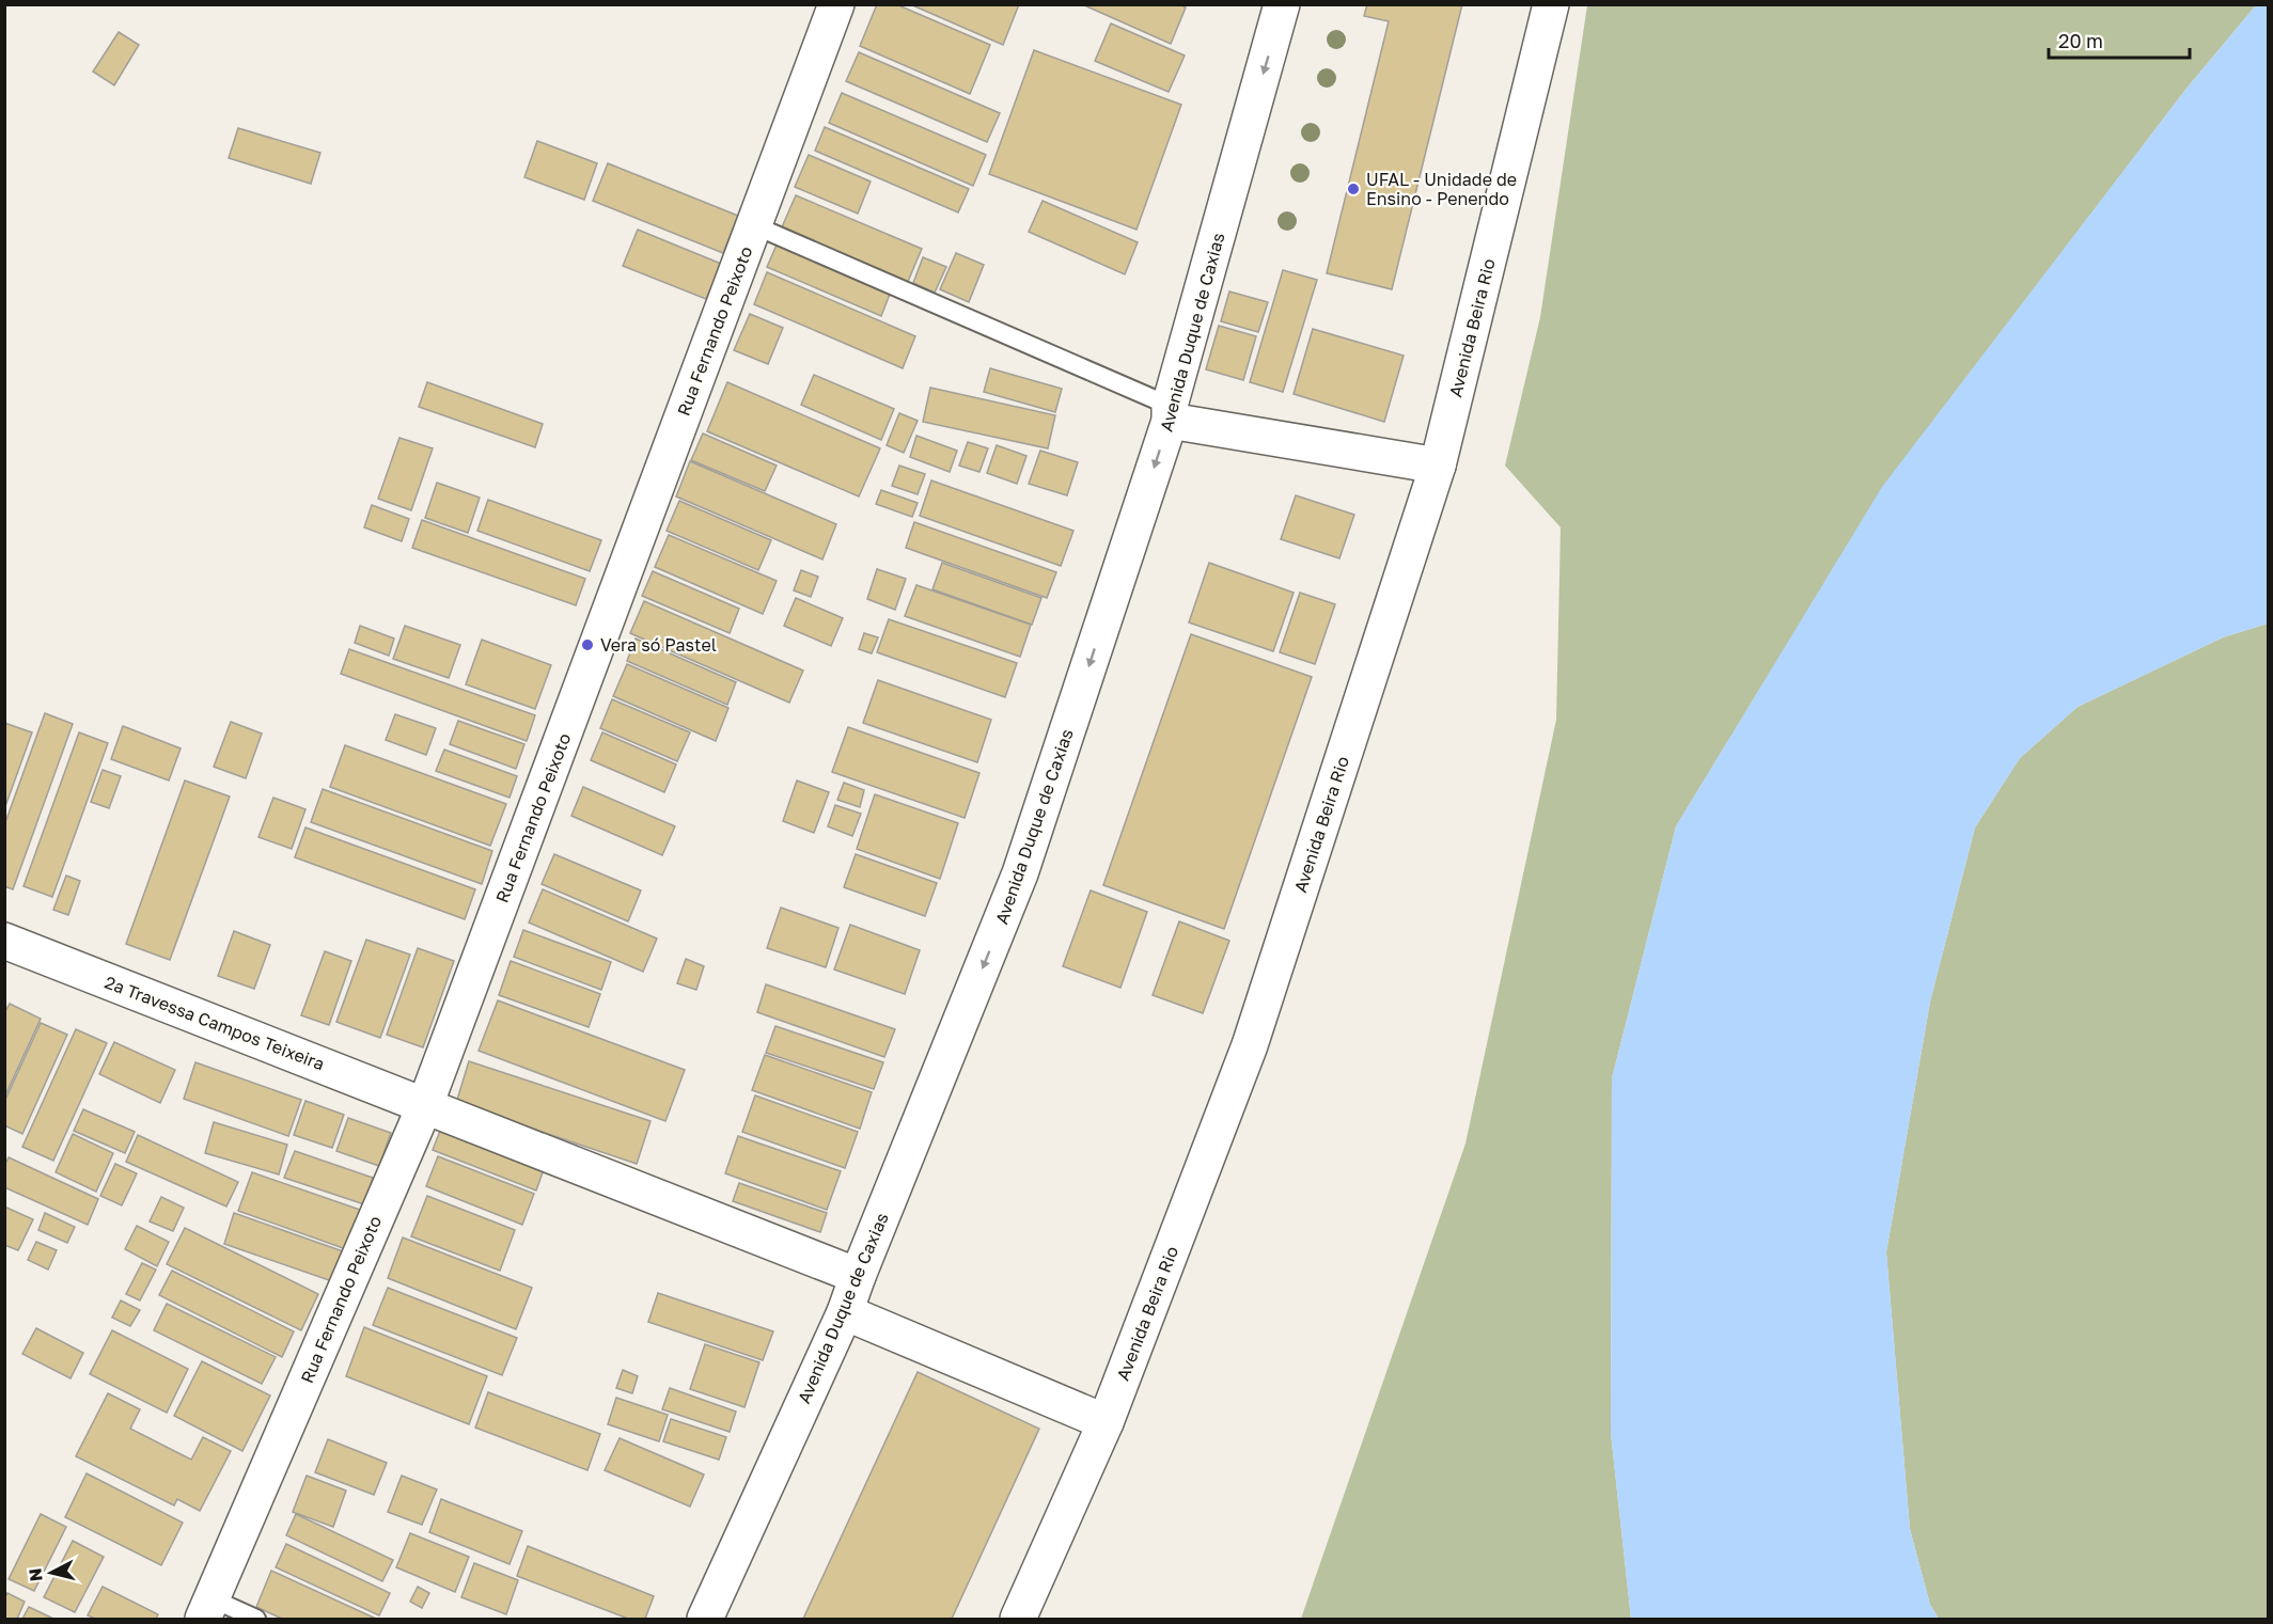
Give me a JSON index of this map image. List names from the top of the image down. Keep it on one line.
{"streets":{"main road":["Avenida Beira Rio","Rua Fernando Peixoto","Avenida Duque de Caxias","2ª Travessa Campos Teixeira"]},"crossings":[["Rua Fernando Peixoto","2ª Travessa Campos Teixeira"],["Avenida Duque de Caxias","2ª Travessa Campos Teixeira"]],"one_way":["Avenida Duque de Caxias"],"places":["UFAL - Unidade de Ensino - Penendo","Vera só Pastel"],"scale_bar":"20 m","north":"left"}
